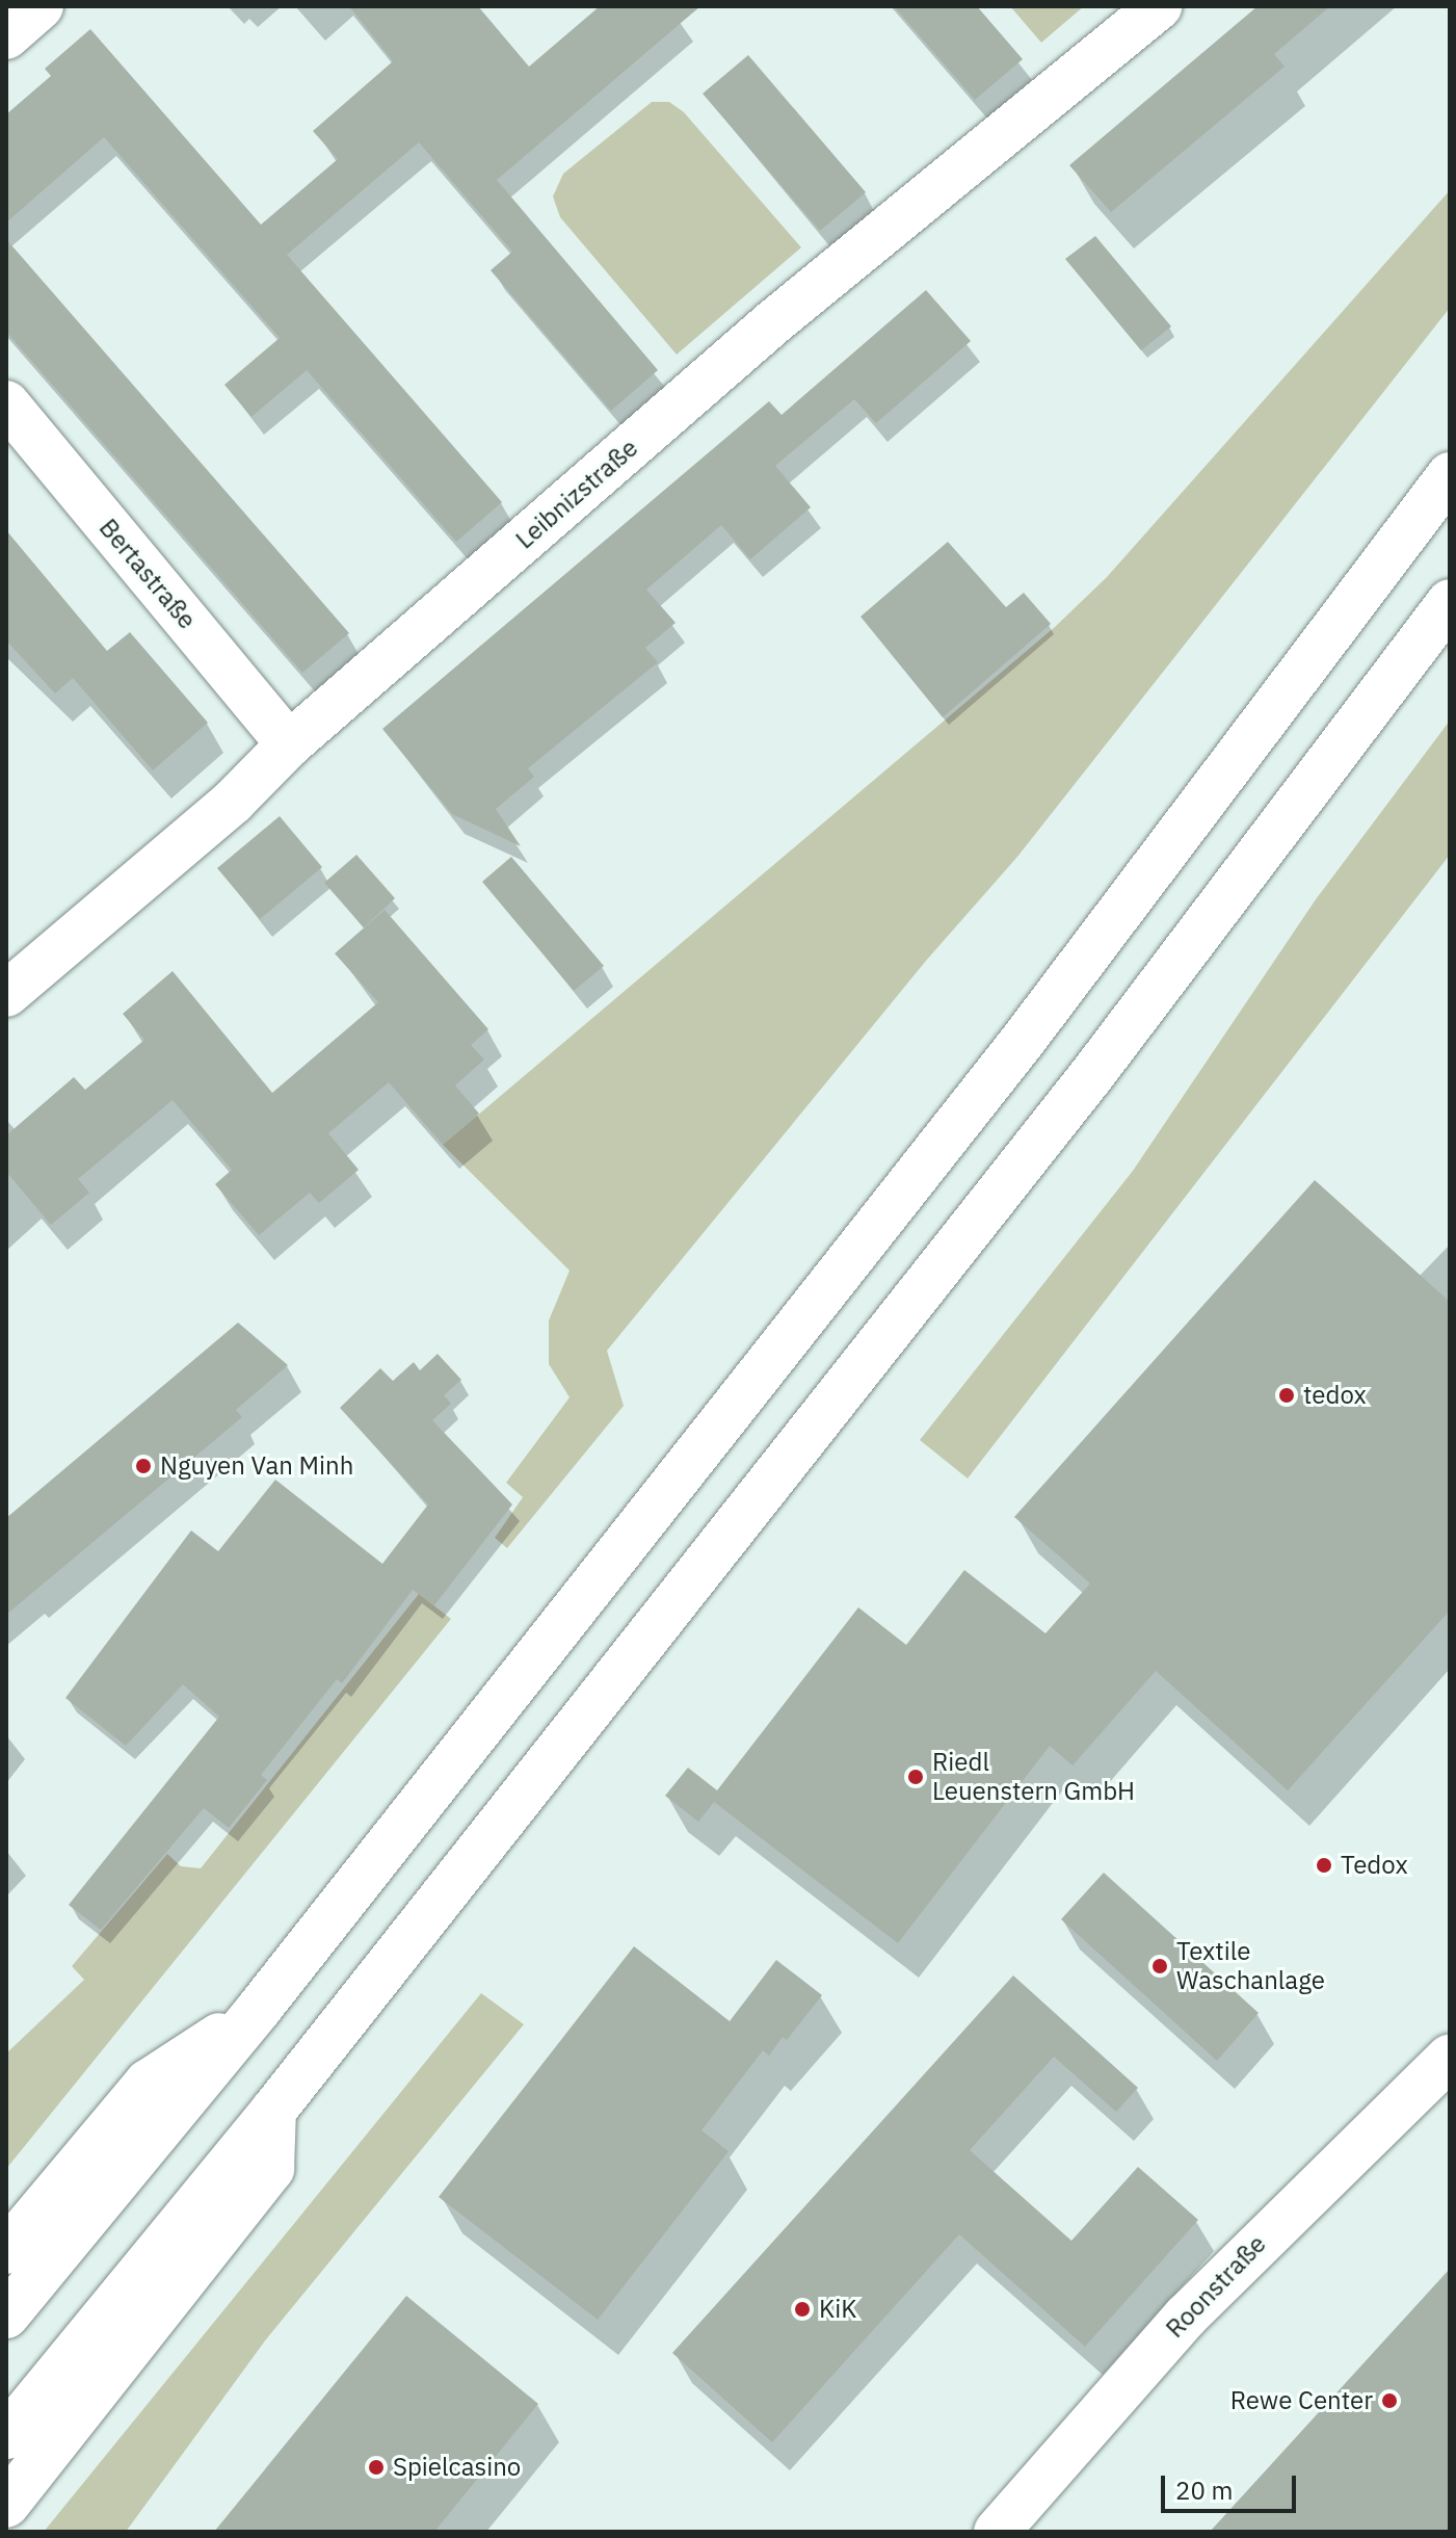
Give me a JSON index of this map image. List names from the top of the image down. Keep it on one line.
{"streets":{"main road":["Leibnizstraße","Bertastraße","Roonstraße"]},"crossings":[["Leibnizstraße","Bertastraße"]],"places":["tedox","Nguyen Van Minh","Riedl Leuenstern GmbH","Tedox","Textile Waschanlage","KiK","Rewe Center","Spielcasino"],"scale_bar":"20 m"}
